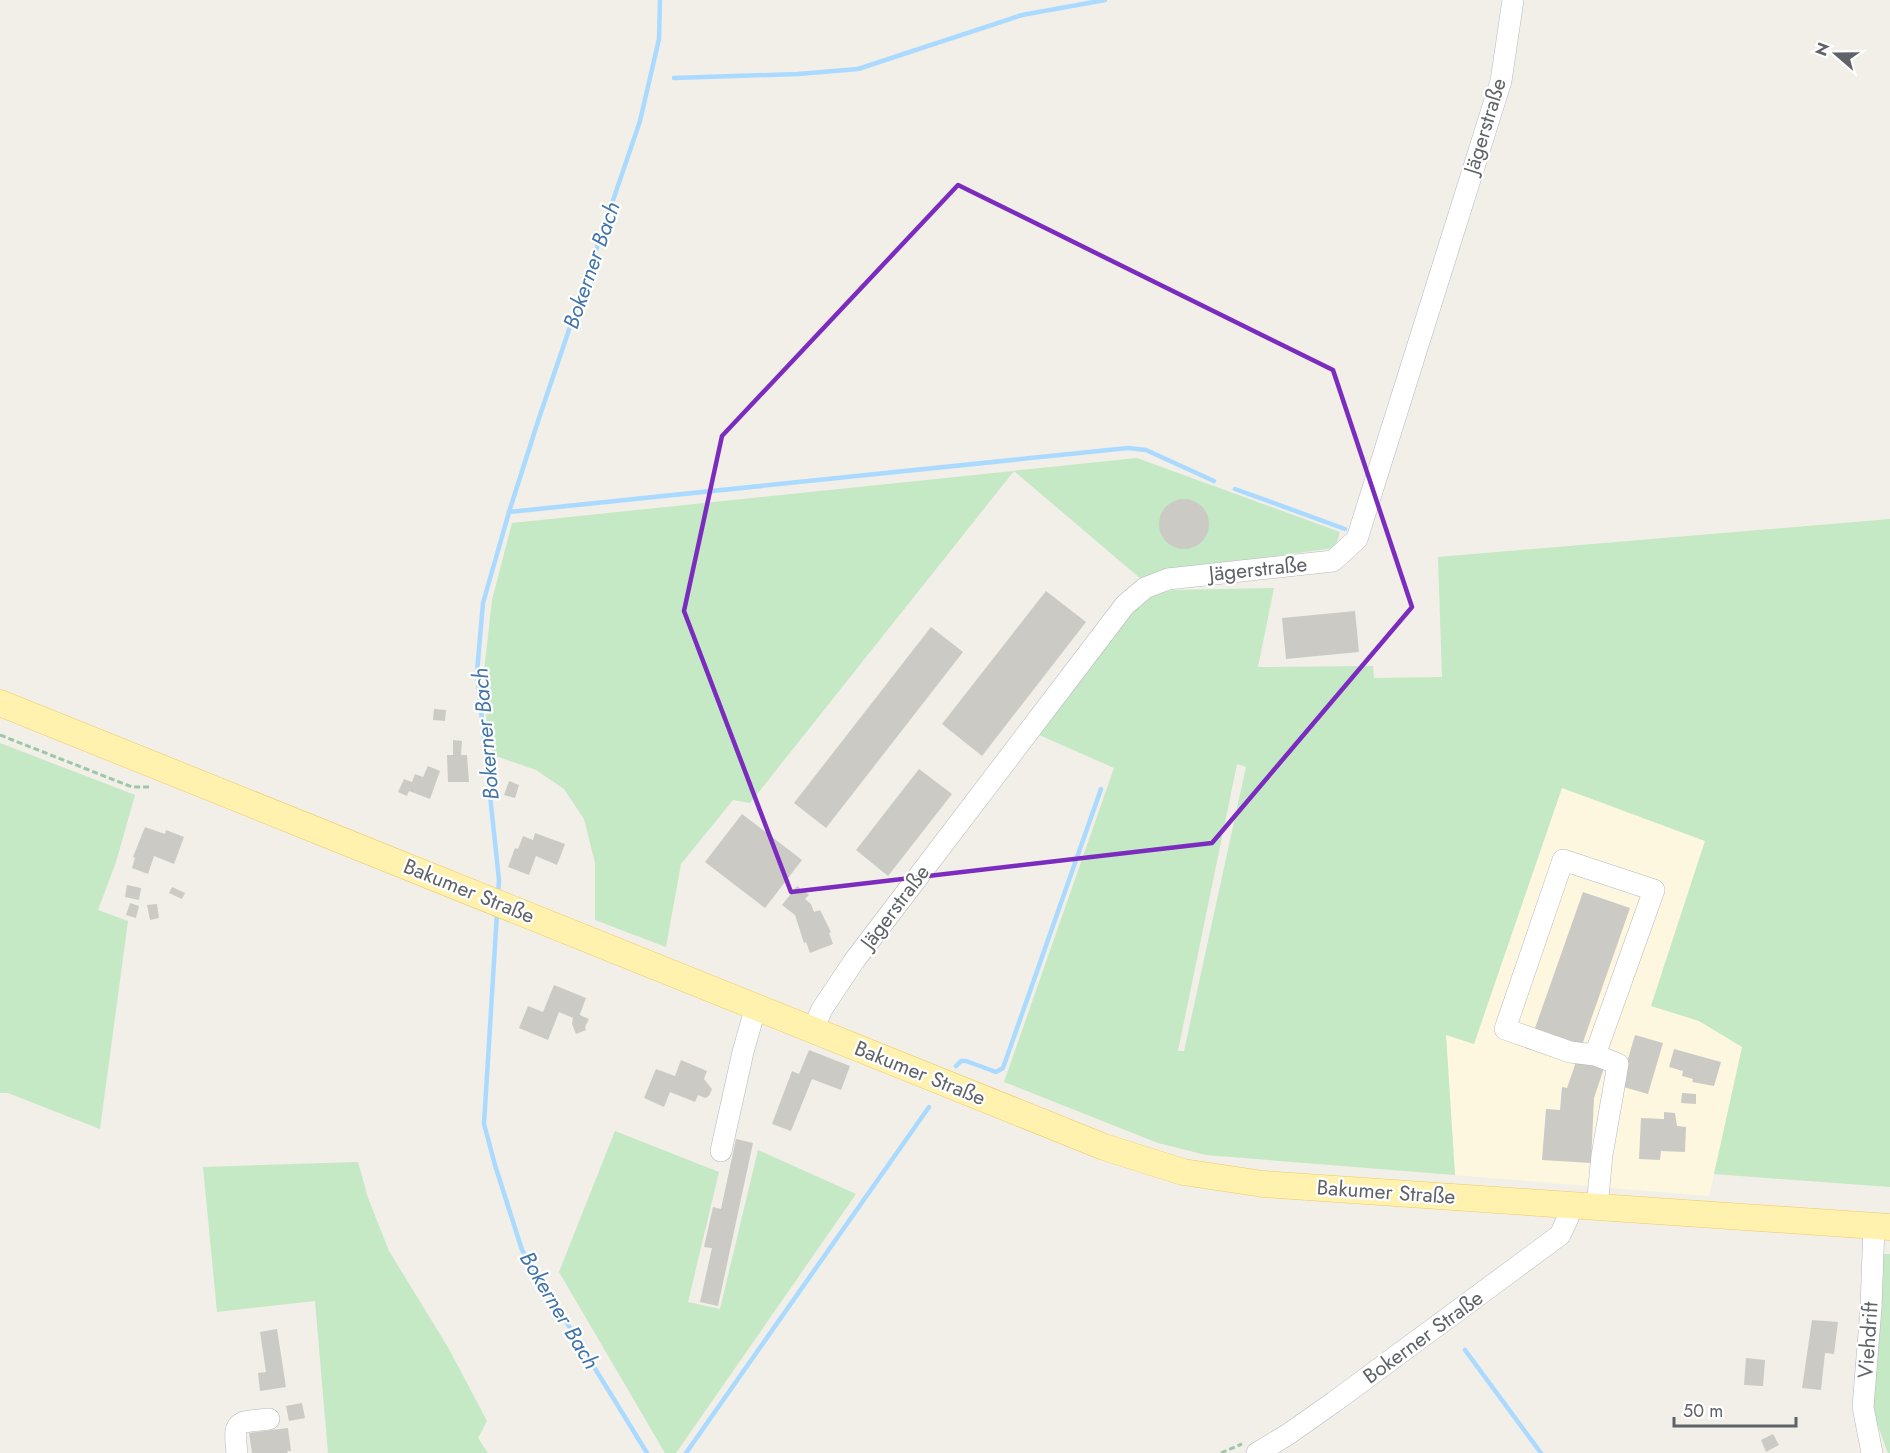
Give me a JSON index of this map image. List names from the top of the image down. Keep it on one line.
{"streets":{"main road":["Bakumer Straße"],"street":["Jägerstraße","Bokerner Straße","Viehdrift"]},"crossings":[["Jägerstraße","Bakumer Straße"],["Bakumer Straße","Bokerner Straße"],["Bakumer Straße","Viehdrift"]],"water":["Bokerner Bach"],"scale_bar":"50 m","north":"left"}
